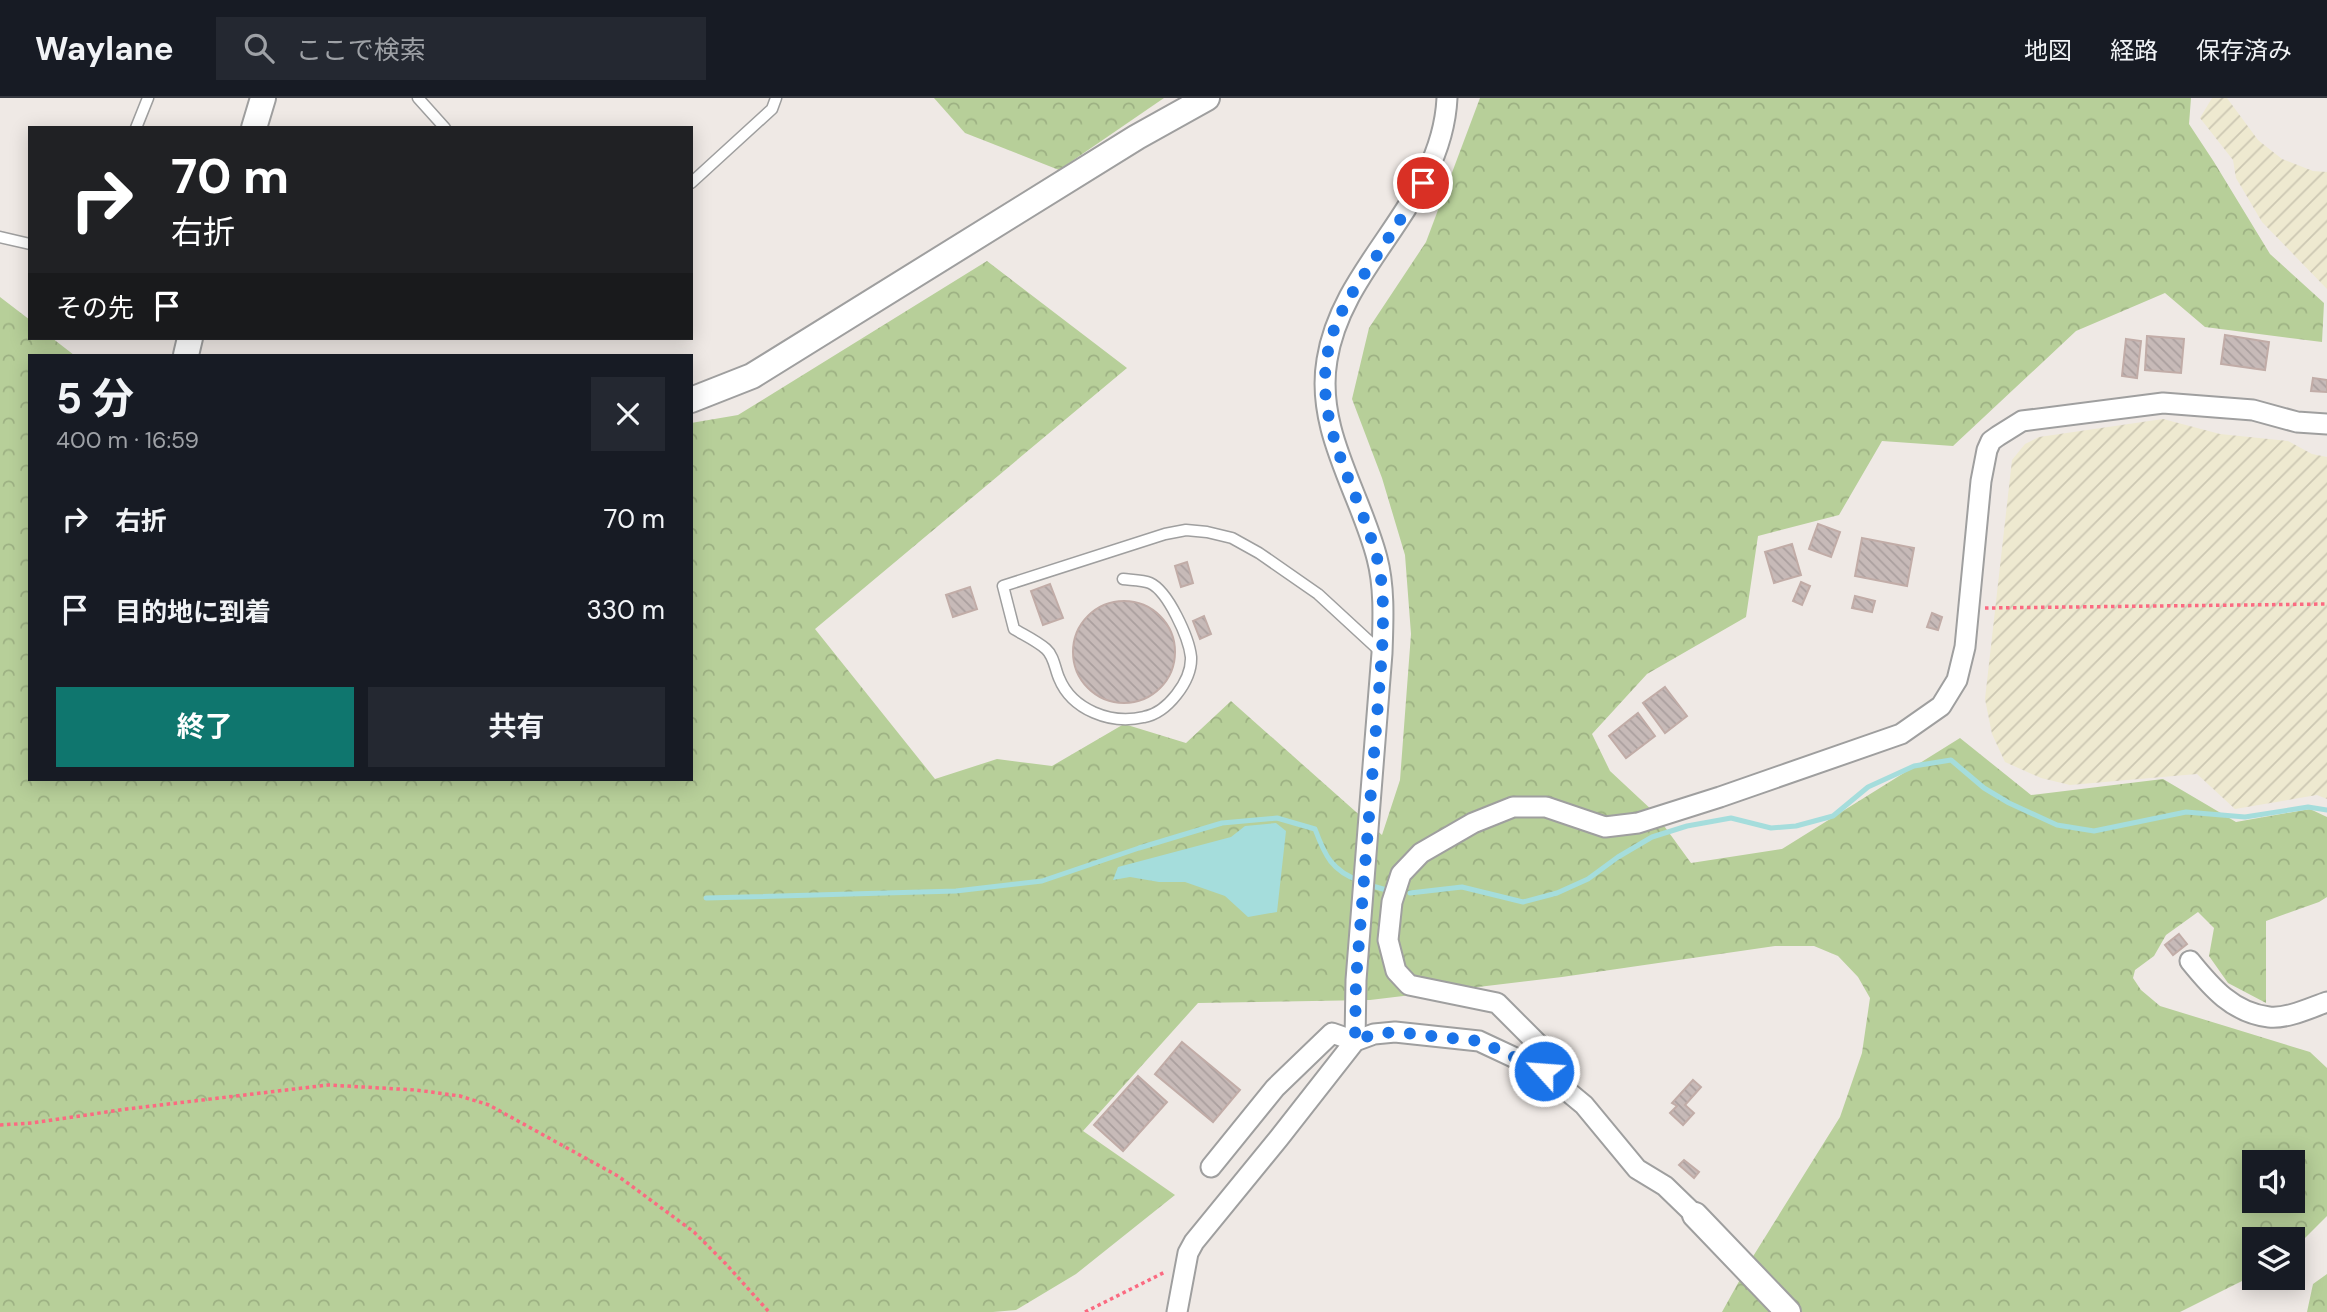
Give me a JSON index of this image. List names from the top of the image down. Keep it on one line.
{"page":{"header":"Waylane","search":"ここで検索","nav":["地図","経路","保存済み"],"turn":["70 m","右折"],"then":"その先","heading":["5 分","400 m · 16:59"],"list":[{"name":"右折","value":"70 m"},{"name":"目的地に到着","value":"330 m"}],"buttons":["終了","共有"]}}
